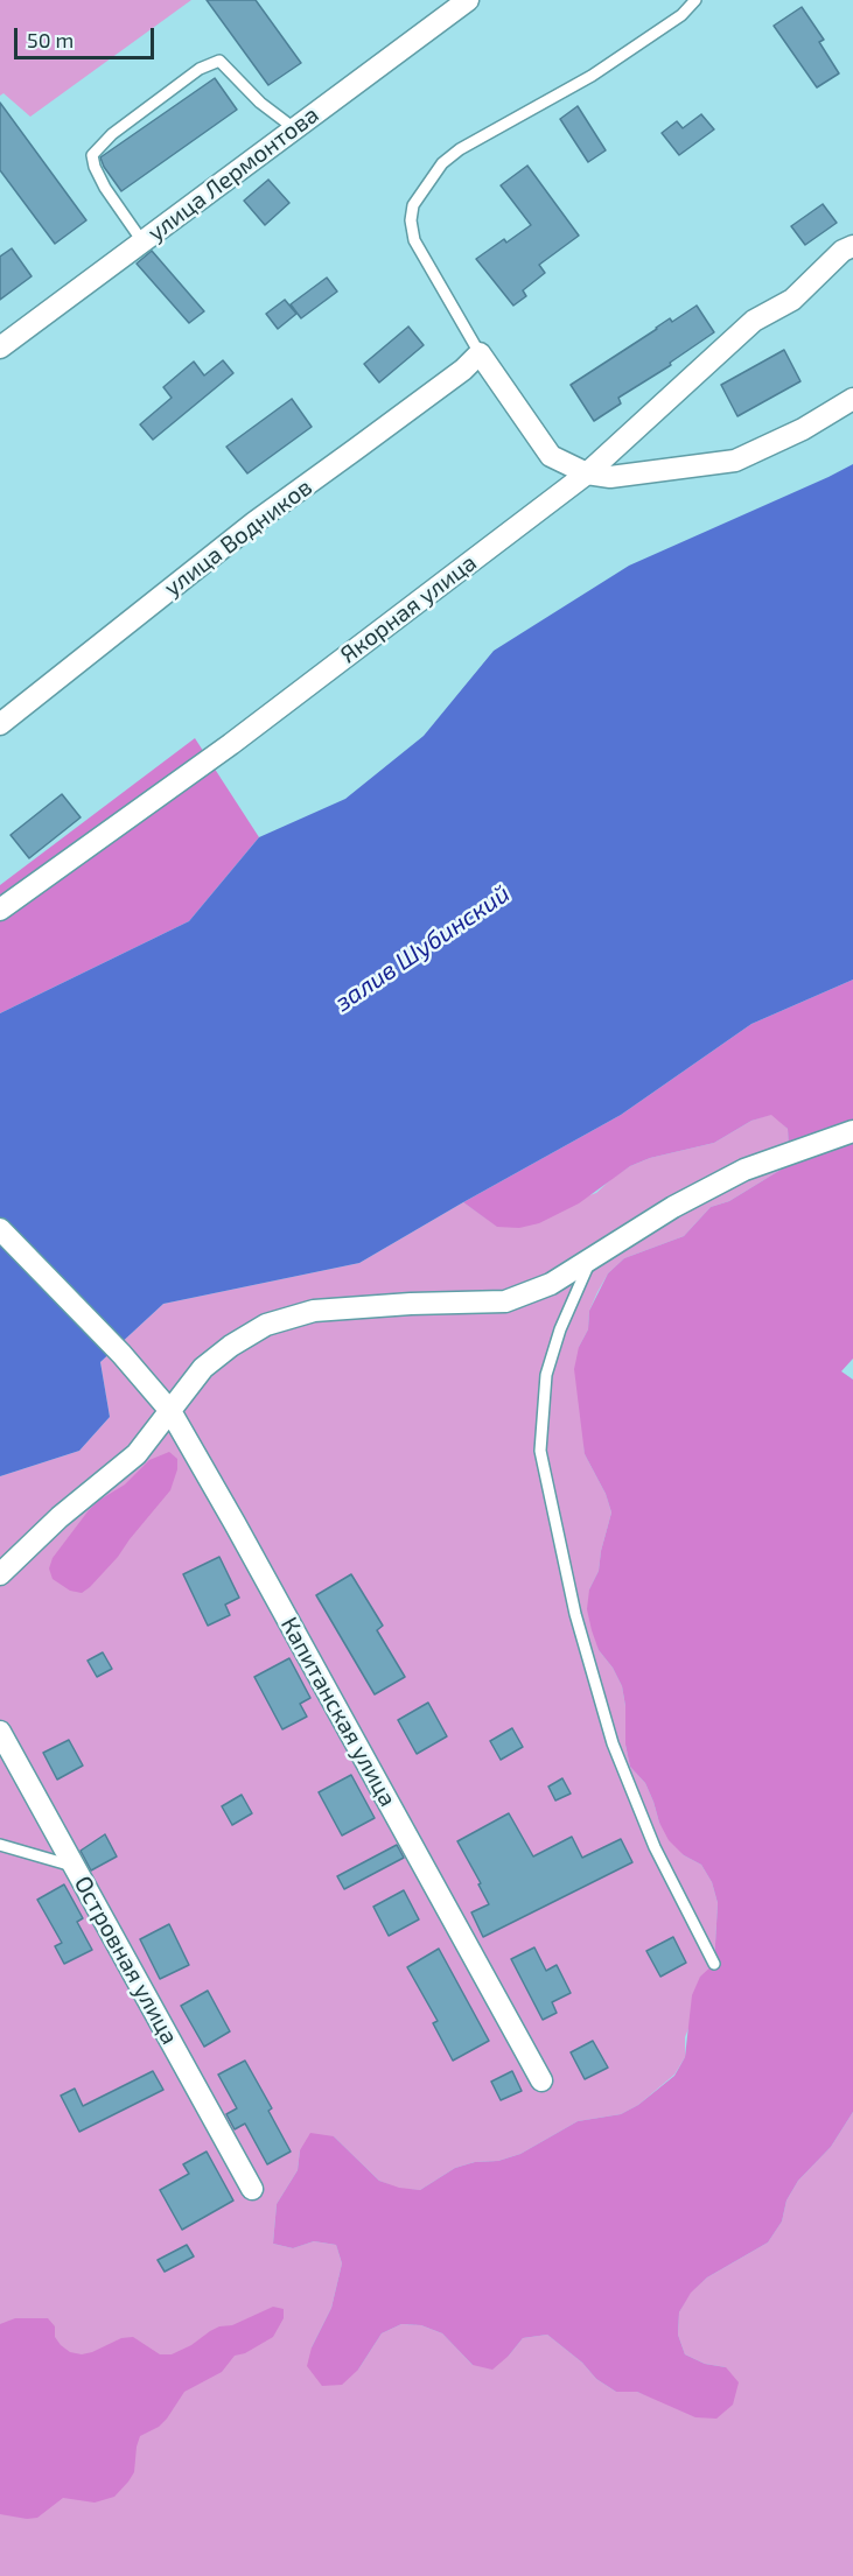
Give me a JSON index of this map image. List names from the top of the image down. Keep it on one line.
{"streets":{"street":["улица Лермонтова","улица Водников","Якорная улица","Капитанская улица","Островная улица"]},"water":["залив Шубинский"],"scale_bar":"50 m"}
